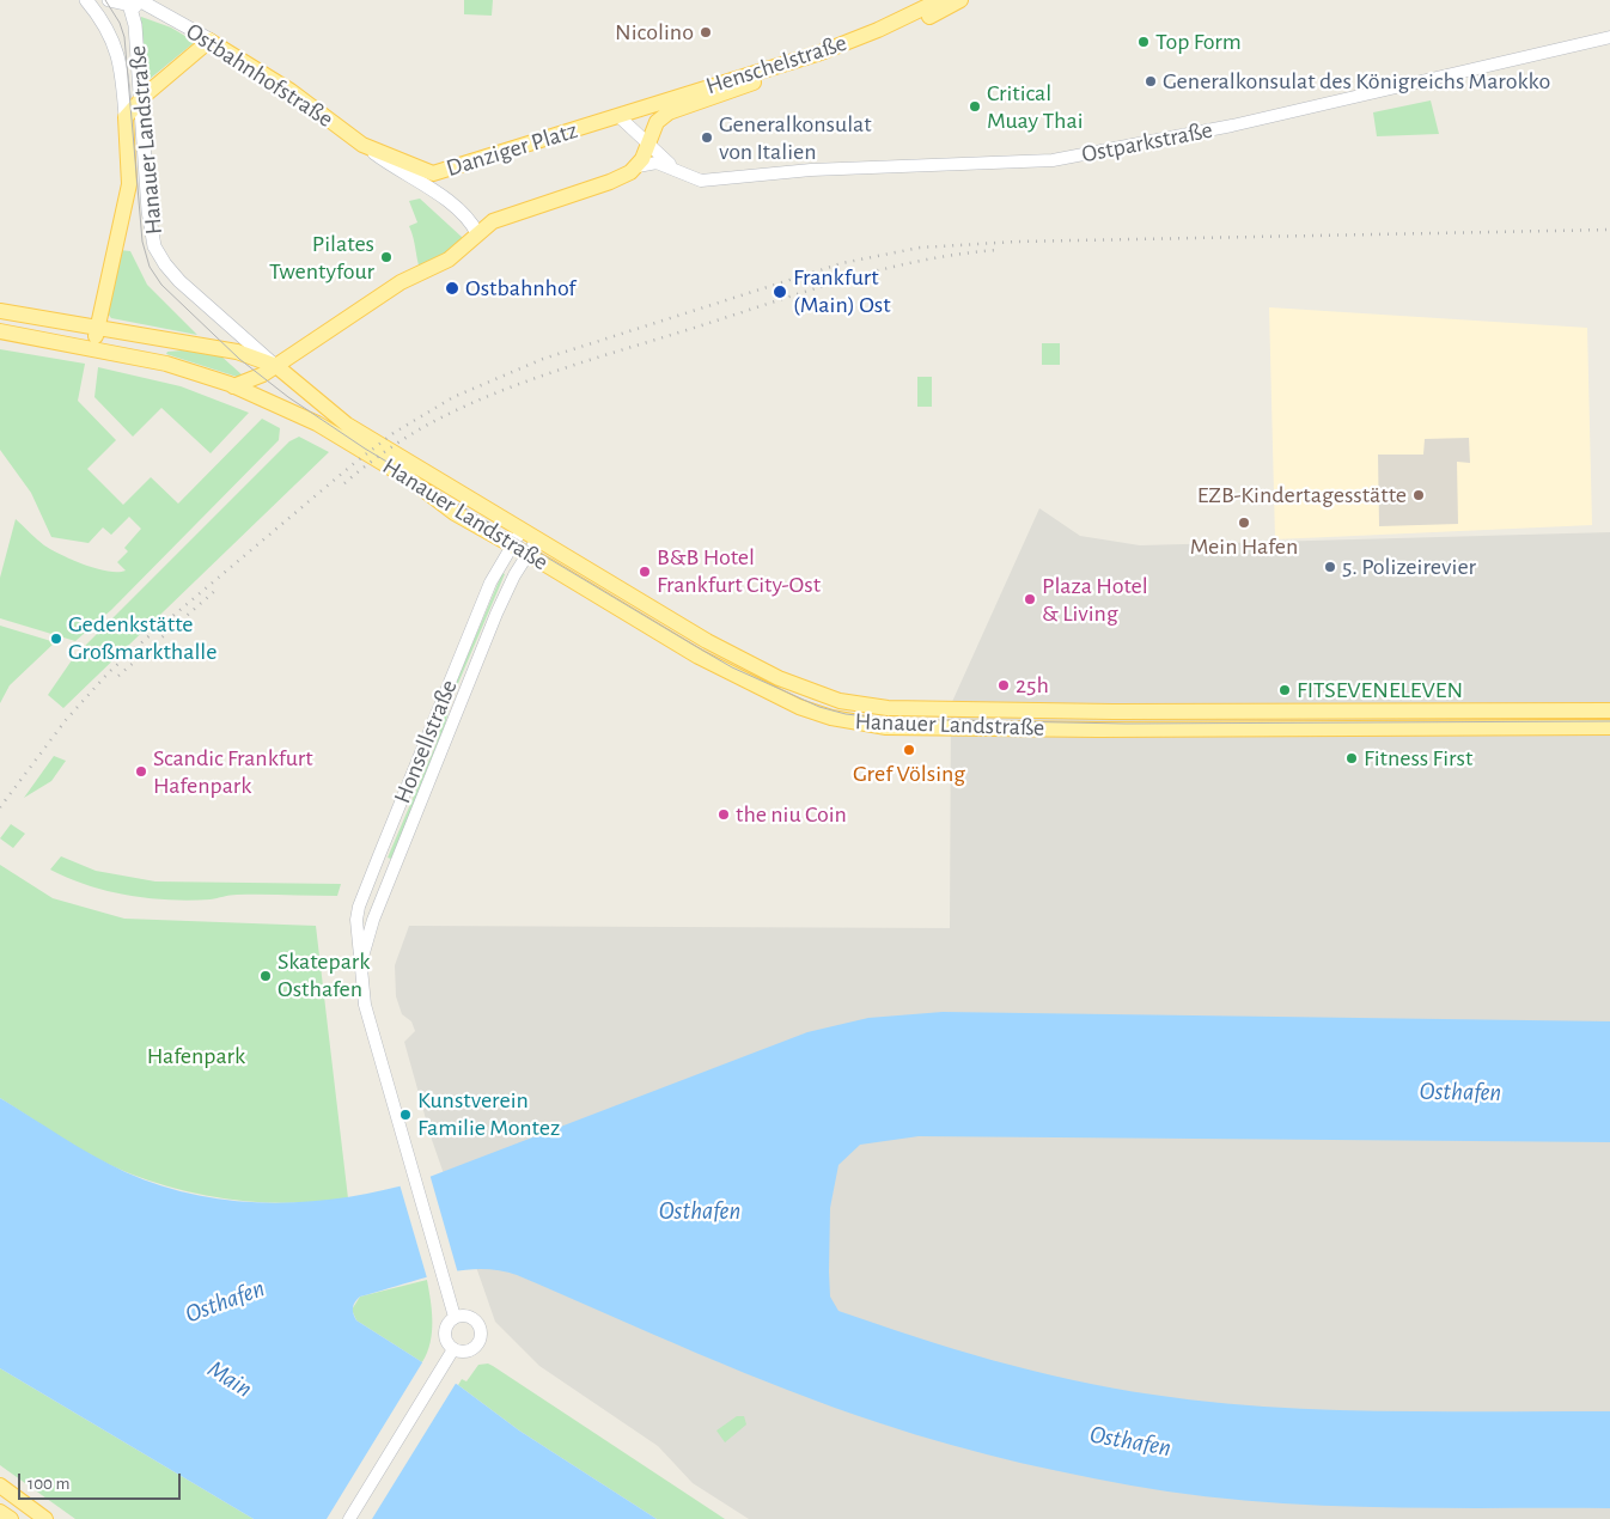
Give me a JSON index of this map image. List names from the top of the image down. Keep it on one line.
{"streets":{"main road":["Henschelstraße","Ostbahnhofstraße","Hanauer Landstraße","Danziger Platz"],"street":["Ostparkstraße","Honsellstraße"]},"crossings":[["Henschelstraße","Ostparkstraße"],["Henschelstraße","Danziger Platz"],["Ostbahnhofstraße","Hanauer Landstraße"],["Ostbahnhofstraße","Danziger Platz"],["Hanauer Landstraße","Honsellstraße"]],"water":["Osthafen","Main"],"parks":["Hafenpark"],"places":["Nicolino","Top Form","Generalkonsulat des Königreichs Marokko","Critical Muay Thai","Generalkonsulat von Italien","Pilates Twentyfour","Ostbahnhof","Frankfurt (Main) Ost","EZB-Kindertagesstätte","Mein Hafen","5. Polizeirevier","B&B Hotel Frankfurt City-Ost","Plaza Hotel & Living","Gedenkstätte Großmarkthalle","25h","FITSEVENELEVEN","Gref Völsing","Fitness First","Scandic Frankfurt Hafenpark","the niu Coin","Skatepark Osthafen","Kunstverein Familie Montez"],"scale_bar":"100 m"}
